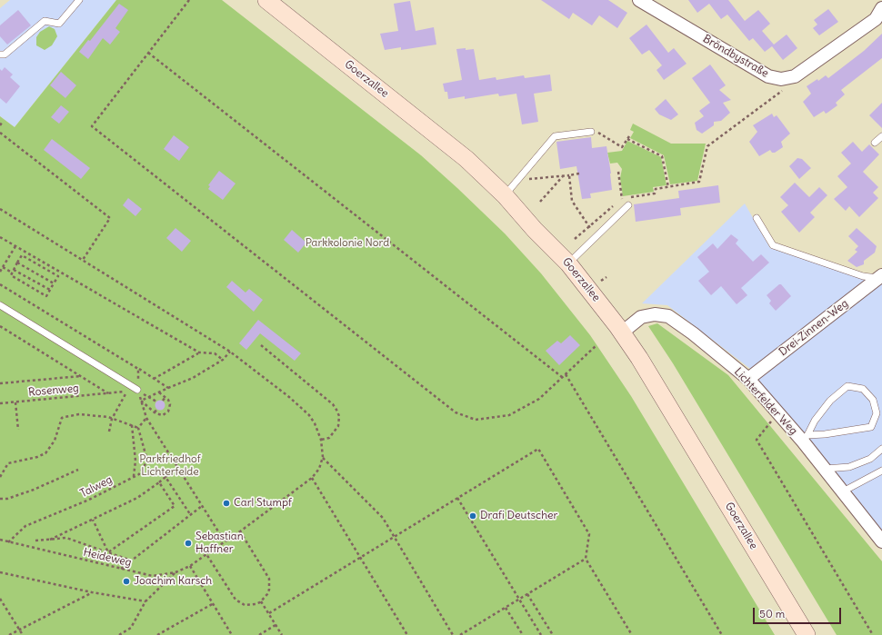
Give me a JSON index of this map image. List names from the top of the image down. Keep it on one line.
{"streets":{"main road":["Goerzallee"],"street":["Bröndbystraße","Drei-Zinnen-Weg","Lichterfelder Weg"],"path":["Rosenweg","Talweg","Heideweg"]},"crossings":[["Goerzallee","Lichterfelder Weg"],["Drei-Zinnen-Weg","Lichterfelder Weg"],["Talweg","Heideweg"]],"parks":["Parkkolonie Nord","Parkfriedhof Lichterfelde"],"places":["Carl Stumpf","Drafi Deutscher","Sebastian Haffner","Joachim Karsch"],"scale_bar":"50 m"}
